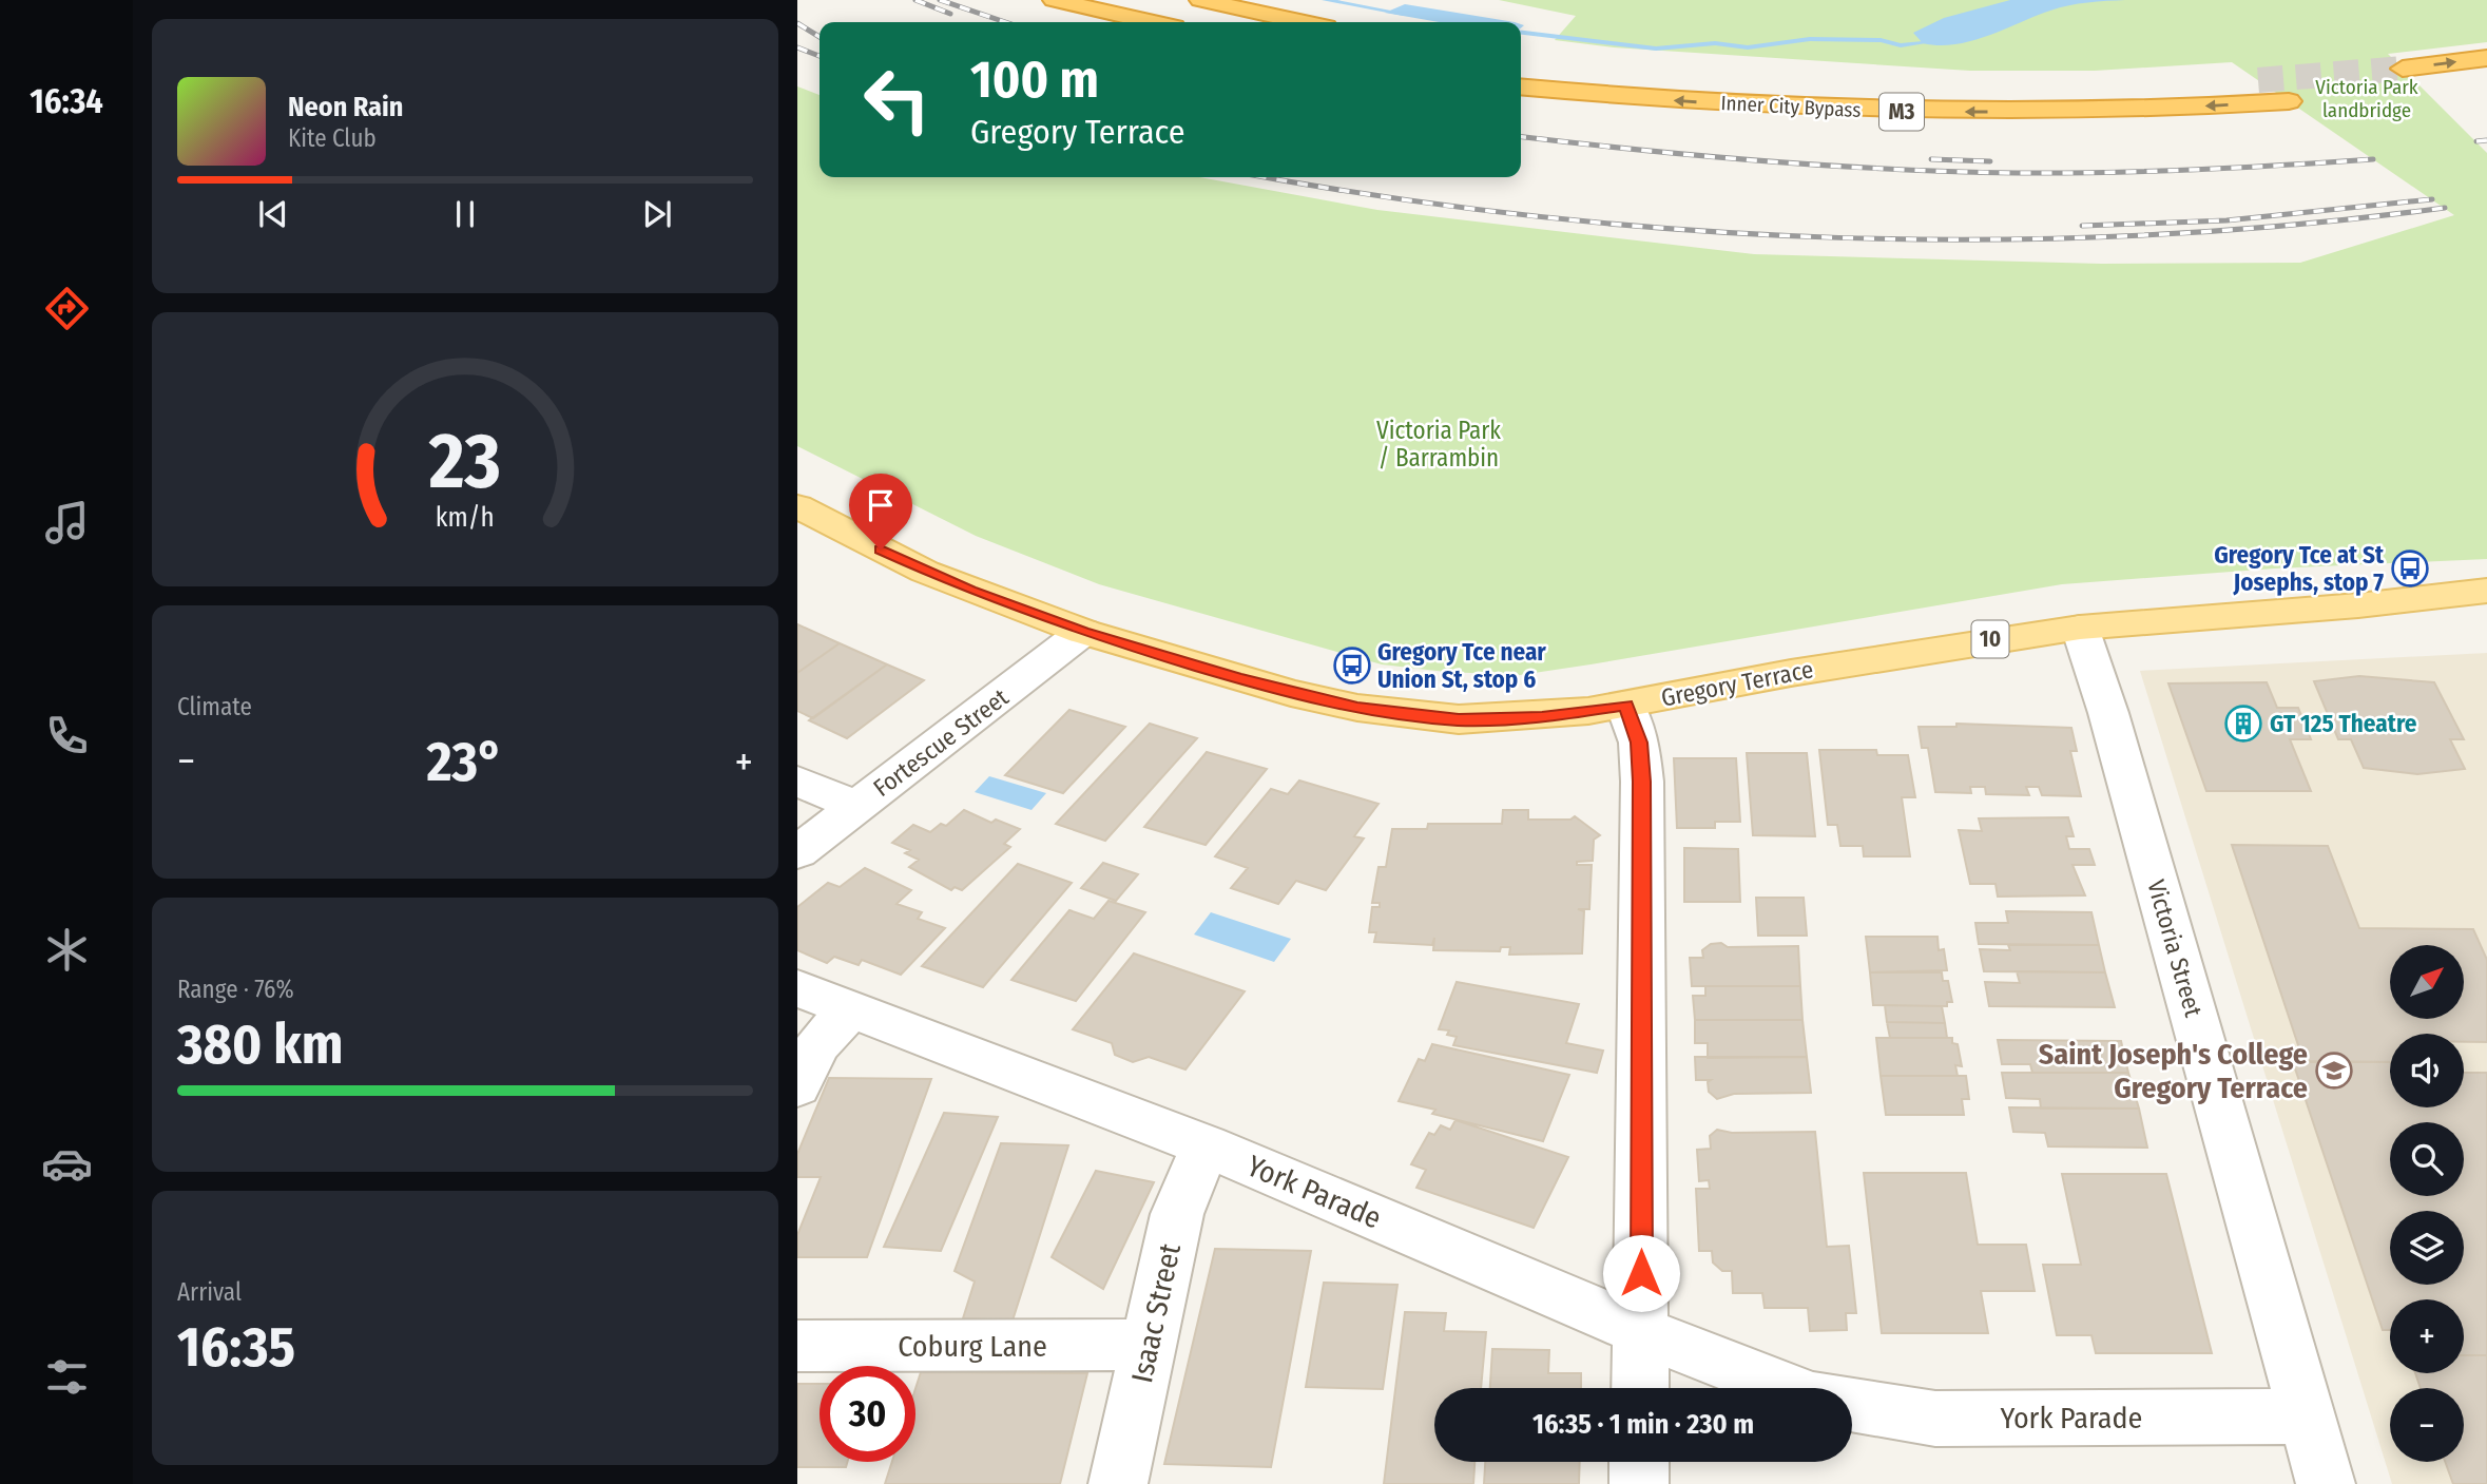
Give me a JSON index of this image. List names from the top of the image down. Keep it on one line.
{"streets":{"highway":["Inner City Bypass","M3"],"main road":["10","Gregory Terrace"],"street":["Fortescue Street","Victoria Street","York Parade","Isaac Street","Coburg Lane"]},"crossings":[["Gregory Terrace","Fortescue Street"],["Gregory Terrace","Victoria Street"],["Victoria Street","York Parade"],["York Parade","Isaac Street"],["Isaac Street","Coburg Lane"]],"parks":["Victoria Park landbridge","Victoria Park / Barrambin"],"places":{"bus stop":["Gregory Tce at St Josephs, stop 7","Gregory Tce near Union St, stop 6"],"building":["GT 125 Theatre"],"school or university":["Saint Joseph's College Gregory Terrace"]},"north":"top right","page":{"tabs":"16:34","turn":["100 m","Gregory Terrace"],"song":["Neon Rain","Kite Club"],"tile":["Climate",["Range · 76%","380 km"],["Arrival","16:35"]],"heat":["−","23°","+"],"map_buttons":["+","−"],"limit":"30","trip":"16:35 · 1 min · 230 m","gauge":["23","km/h"]}}
